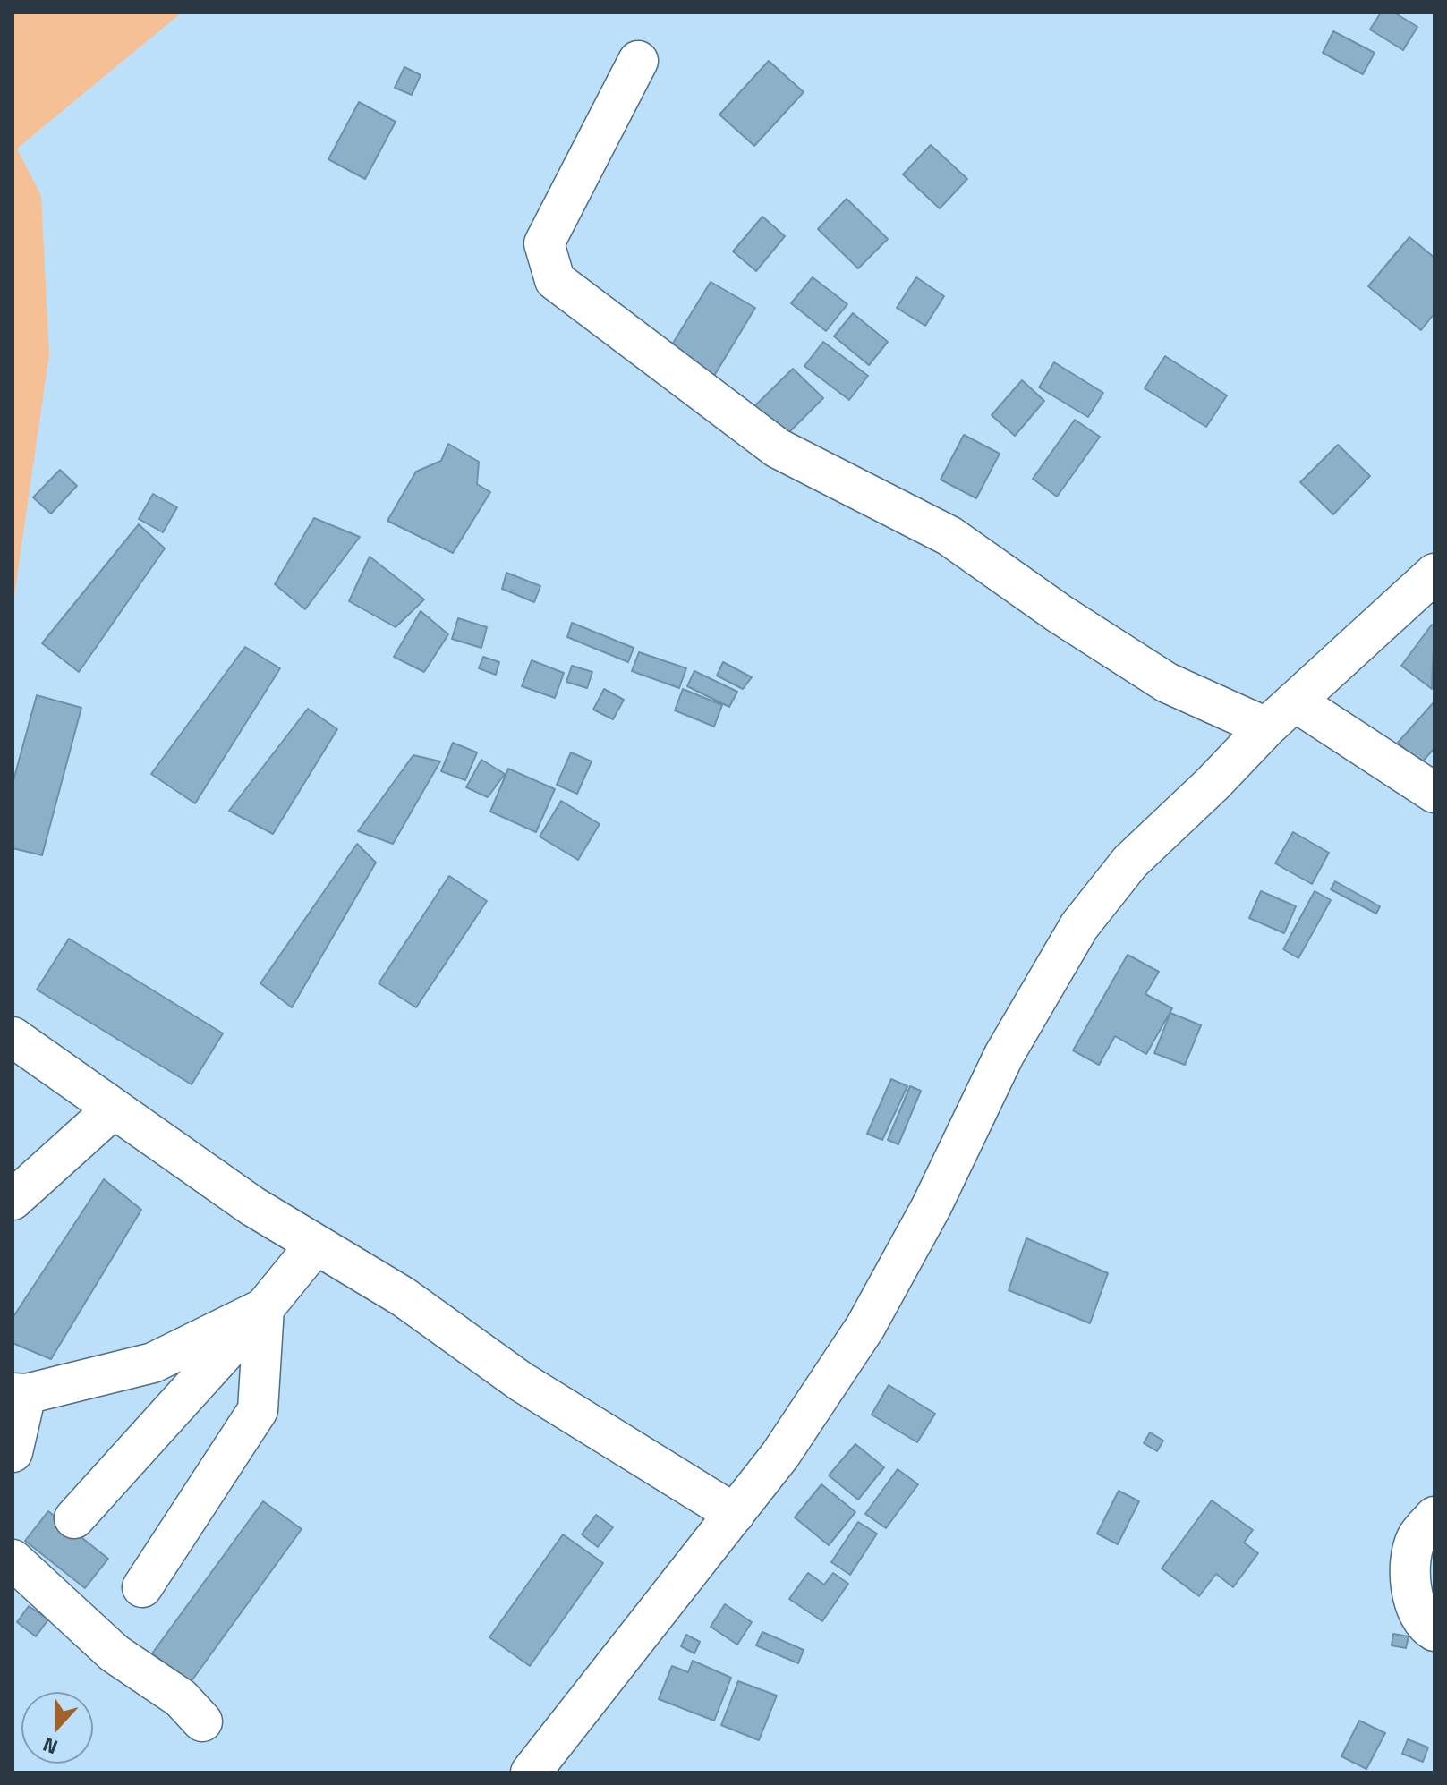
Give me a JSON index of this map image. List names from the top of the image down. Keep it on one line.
{"north":"bottom"}
